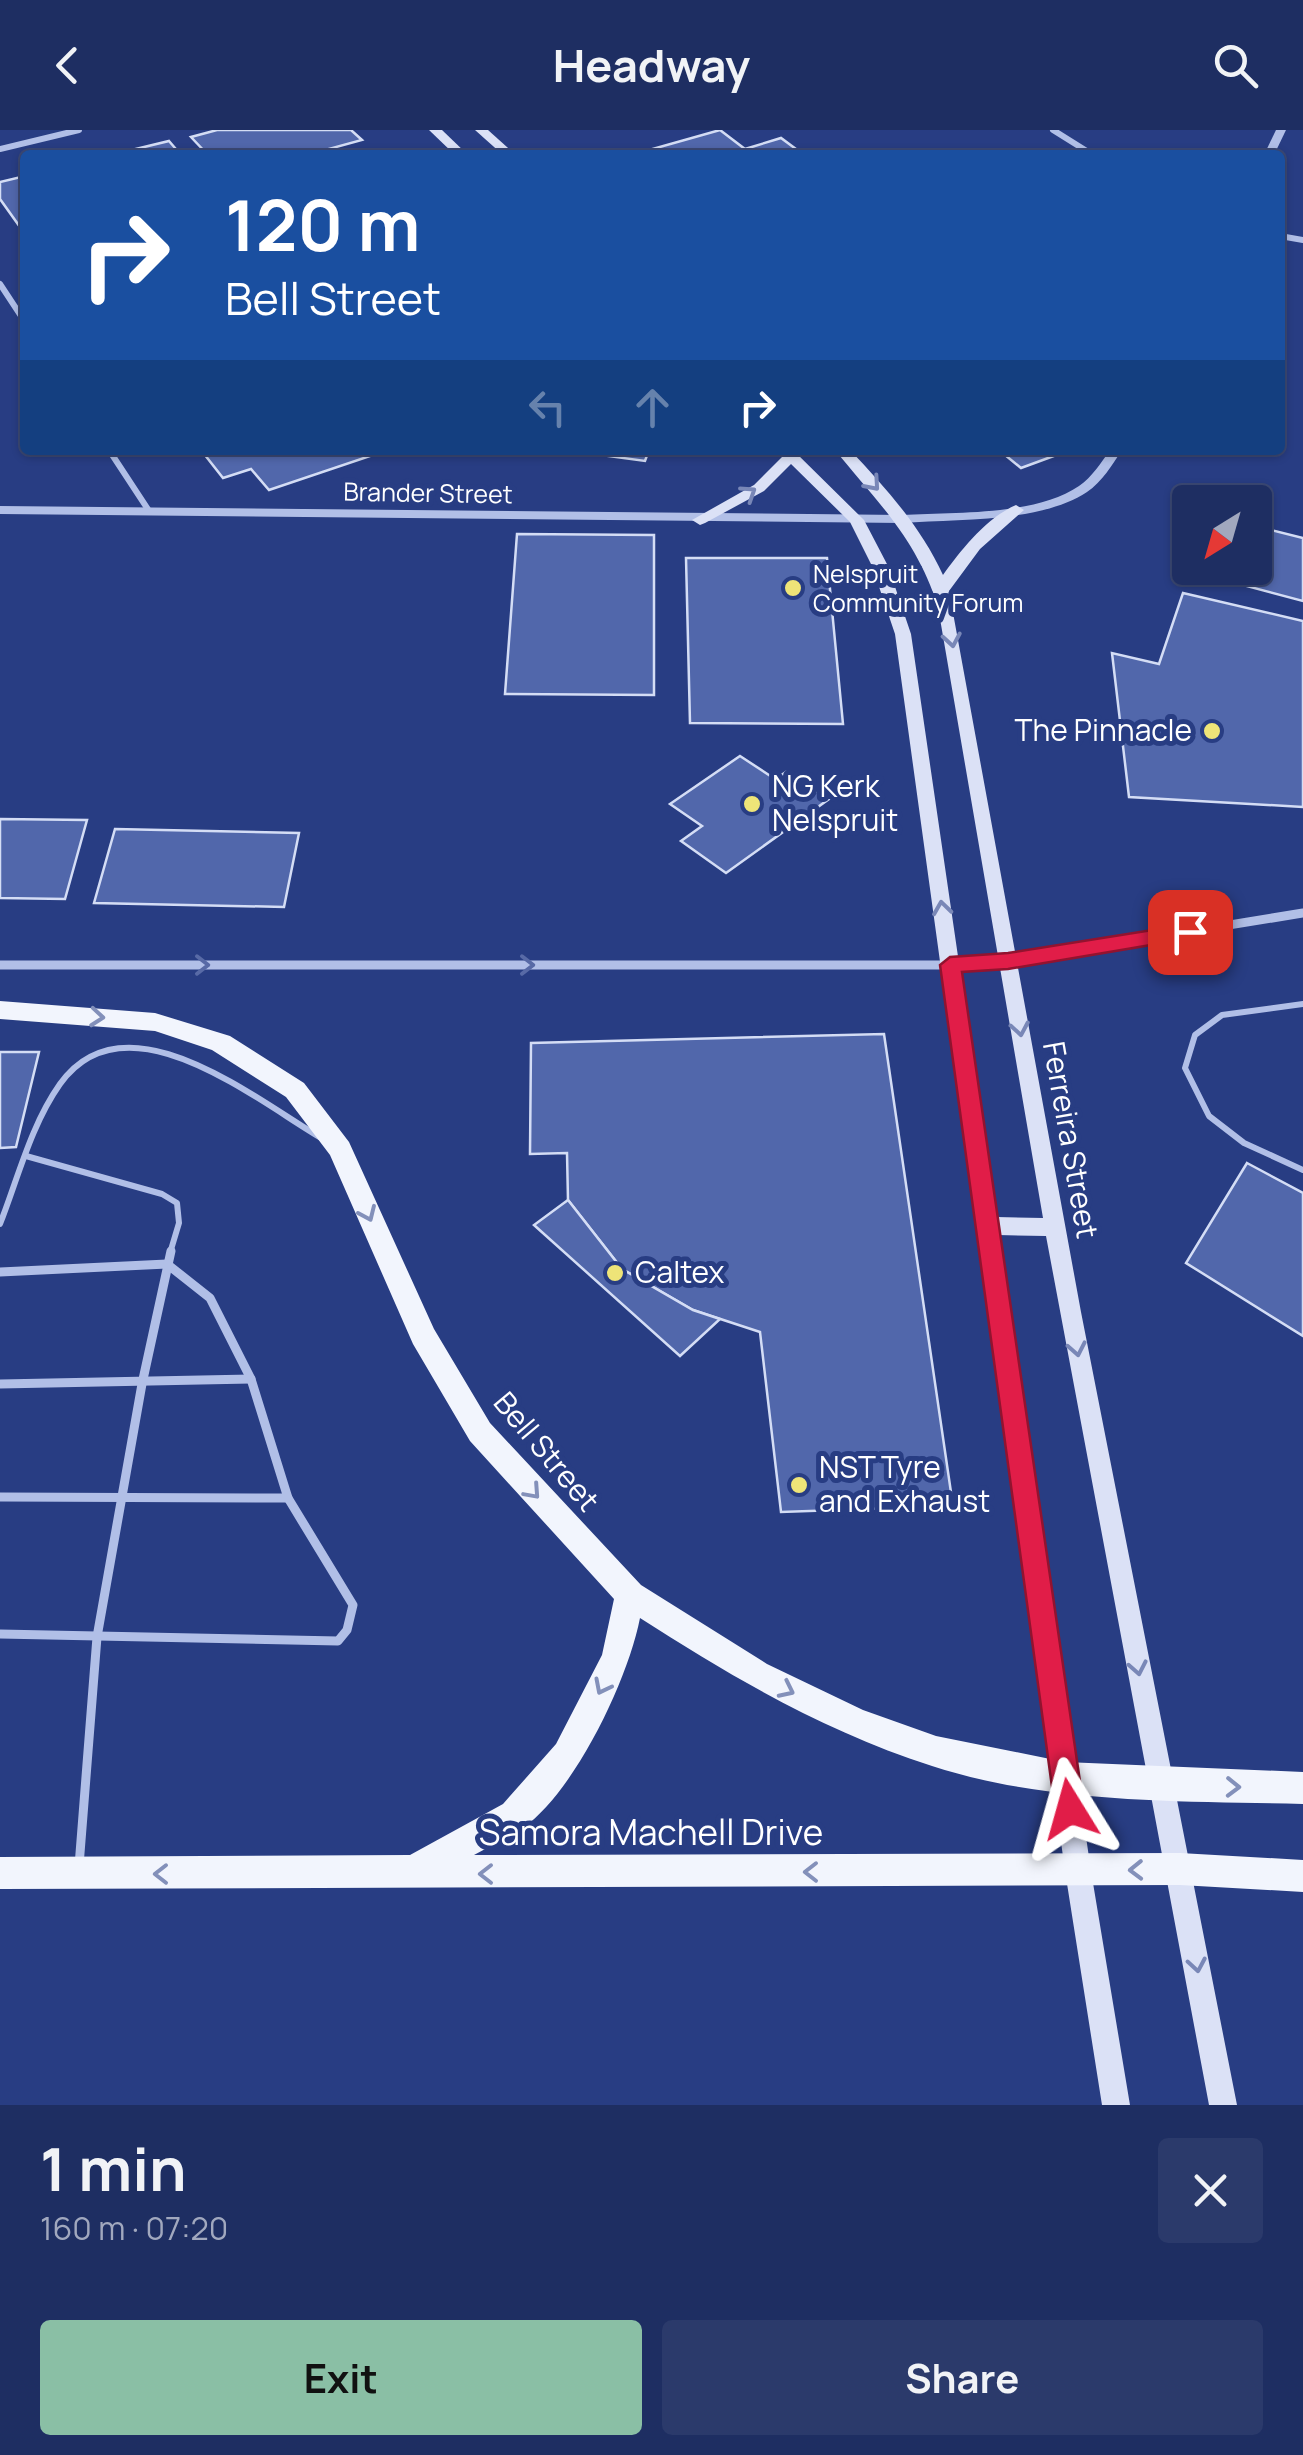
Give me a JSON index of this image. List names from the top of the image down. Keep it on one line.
{"streets":{"main road":["Ferreira Street","Bell Street","Samora Machell Drive"],"street":["Brander Street"]},"crossings":[["Brander Street","Ferreira Street"],["Ferreira Street","Samora Machell Drive"]],"one_way":["Bell Street","Samora Machell Drive"],"places":["Nelspruit Community Forum","The Pinnacle","NG Kerk Nelspruit","Caltex","NST Tyre and Exhaust"],"north":"bottom left","page":{"header":"Headway","turn":["120 m","Bell Street"],"heading":["1 min","160 m · 07:20"],"buttons":["Exit","Share"]}}
